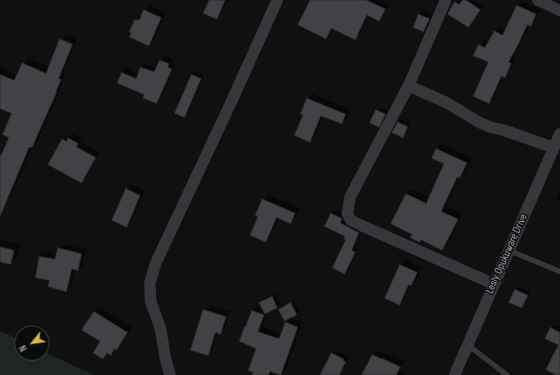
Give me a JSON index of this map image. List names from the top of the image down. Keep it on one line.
{"streets":{"street":["Lesly Opukuware Drive"]},"north":"bottom left"}
